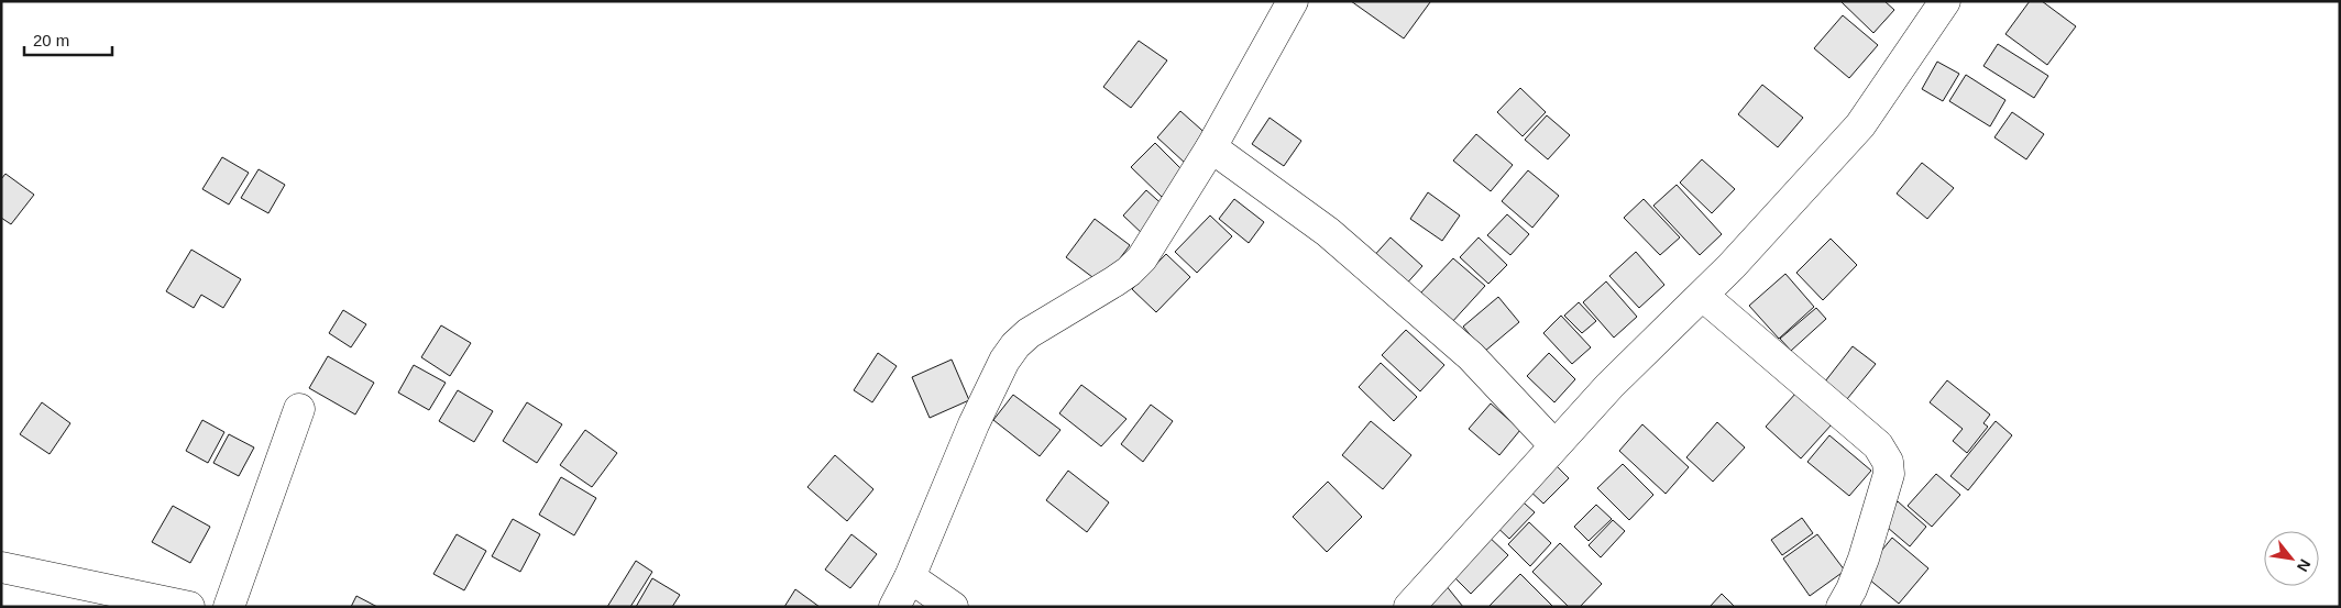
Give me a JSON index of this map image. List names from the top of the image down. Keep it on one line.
{"scale_bar":"20 m","north":"bottom right"}
